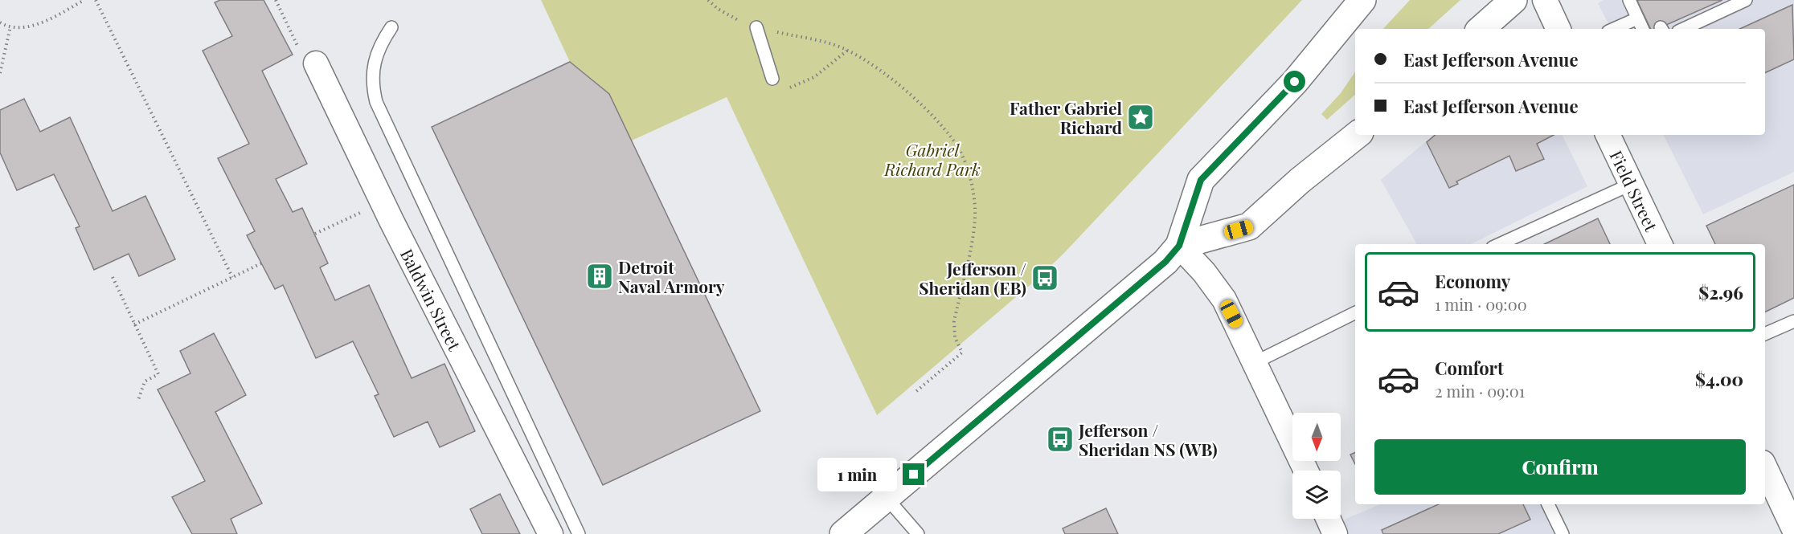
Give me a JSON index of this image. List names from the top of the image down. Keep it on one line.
{"streets":{"street":["Field Street","Baldwin Street"]},"parks":["Gabriel Richard Park"],"places":{"place":["Father Gabriel Richard"],"building":["Detroit Naval Armory"],"bus stop":["Jefferson / Sheridan (EB)","Jefferson / Sheridan NS (WB)"]},"north":"bottom","page":{"banner":["East Jefferson Avenue","East Jefferson Avenue"],"list":[{"name":"Economy","note":"1 min · 09:00","value":"$2.96"},{"name":"Comfort","note":"2 min · 09:01","value":"$4.00"}],"buttons":"Confirm","bubble":"1 min"}}
